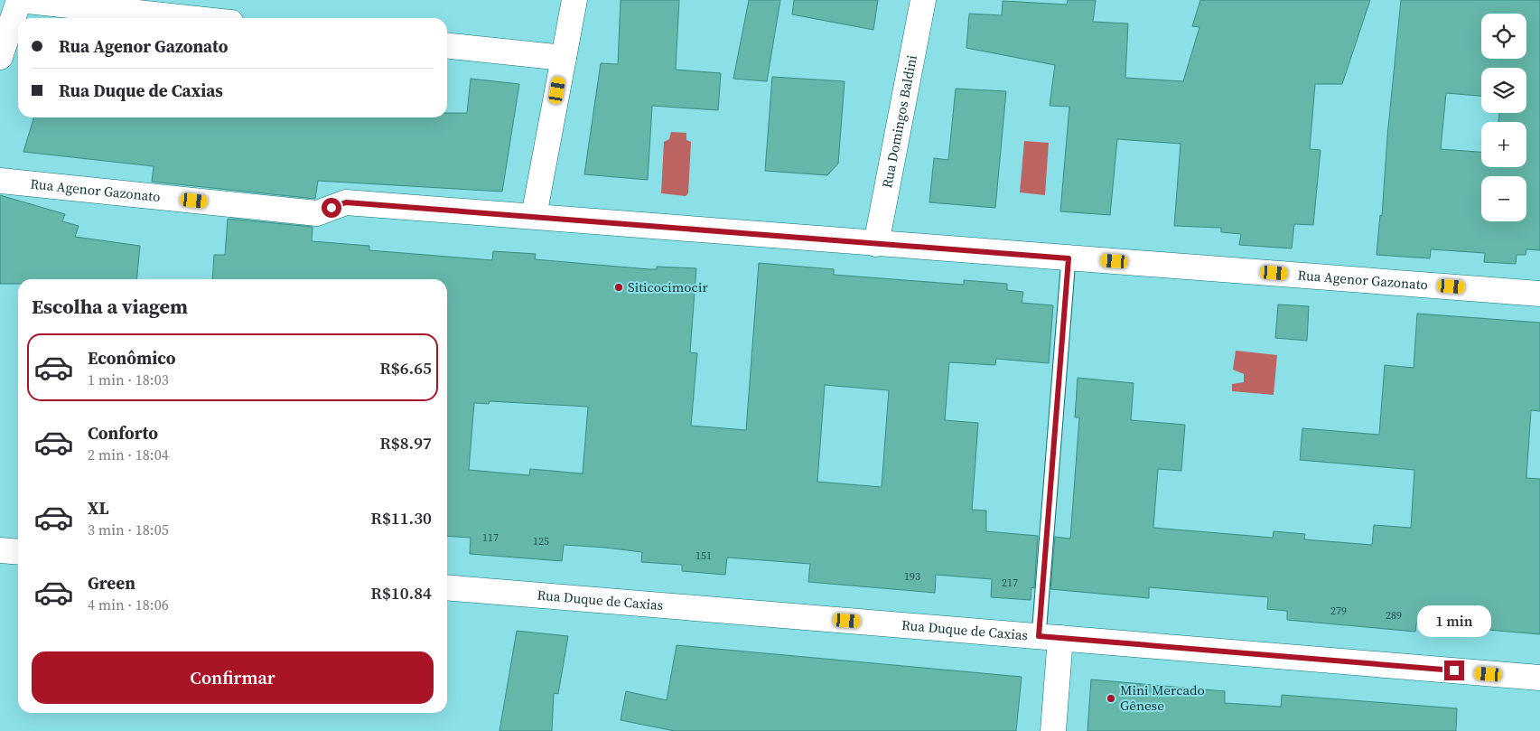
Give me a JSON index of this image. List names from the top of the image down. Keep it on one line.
{"streets":{"street":["Rua Domingos Baldini","Rua Agenor Gazonato","Rua Duque de Caxias"]},"crossings":[["Rua Domingos Baldini","Rua Agenor Gazonato"]],"places":["Siticocimocir","Mini Mercado Gênese"],"house_numbers":["117","125","151","193","217","279","289"],"page":{"map_buttons":["+","−"],"banner":["Rua Agenor Gazonato","Rua Duque de Caxias"],"heading":"Escolha a viagem","list":[{"name":"Econômico","note":"1 min · 18:03","value":"R$6.65"},{"name":"Conforto","note":"2 min · 18:04","value":"R$8.97"},{"name":"XL","note":"3 min · 18:05","value":"R$11.30"},{"name":"Green","note":"4 min · 18:06","value":"R$10.84"}],"bubble":"1 min","buttons":"Confirmar"}}
